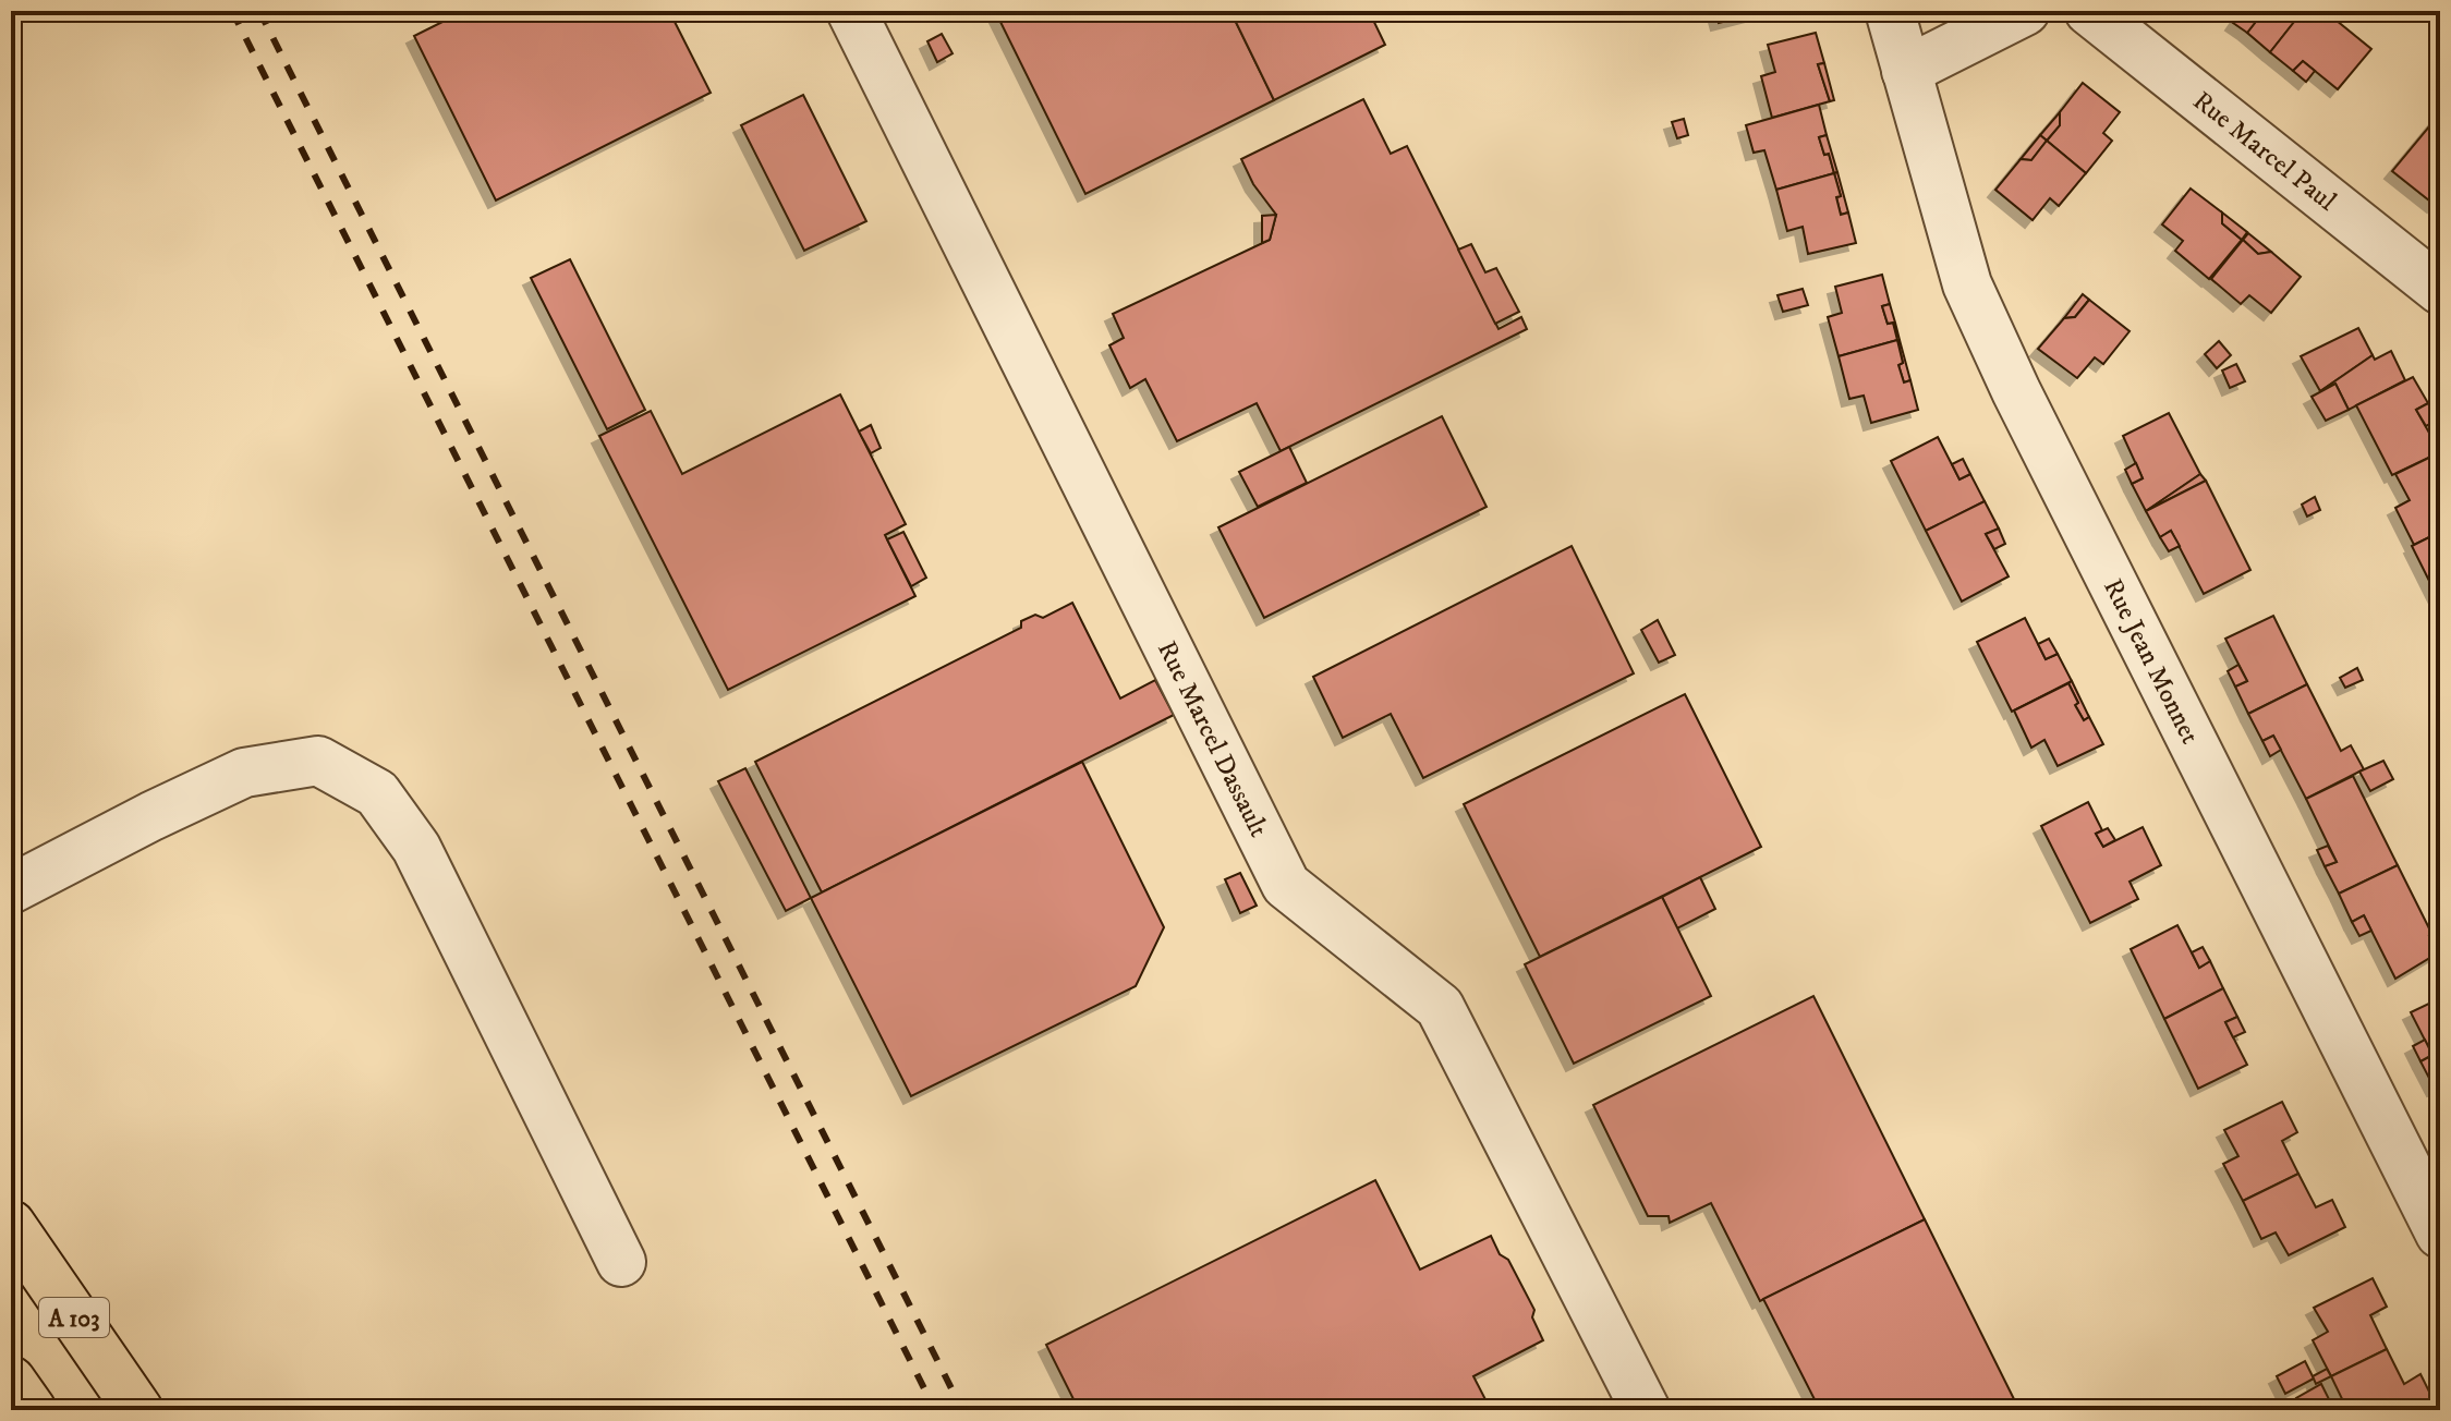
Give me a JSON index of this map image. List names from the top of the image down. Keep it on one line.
{"streets":{"highway":["A 103"],"street":["Rue Marcel Paul","Rue Jean Monnet","Rue Marcel Dassault"]}}
